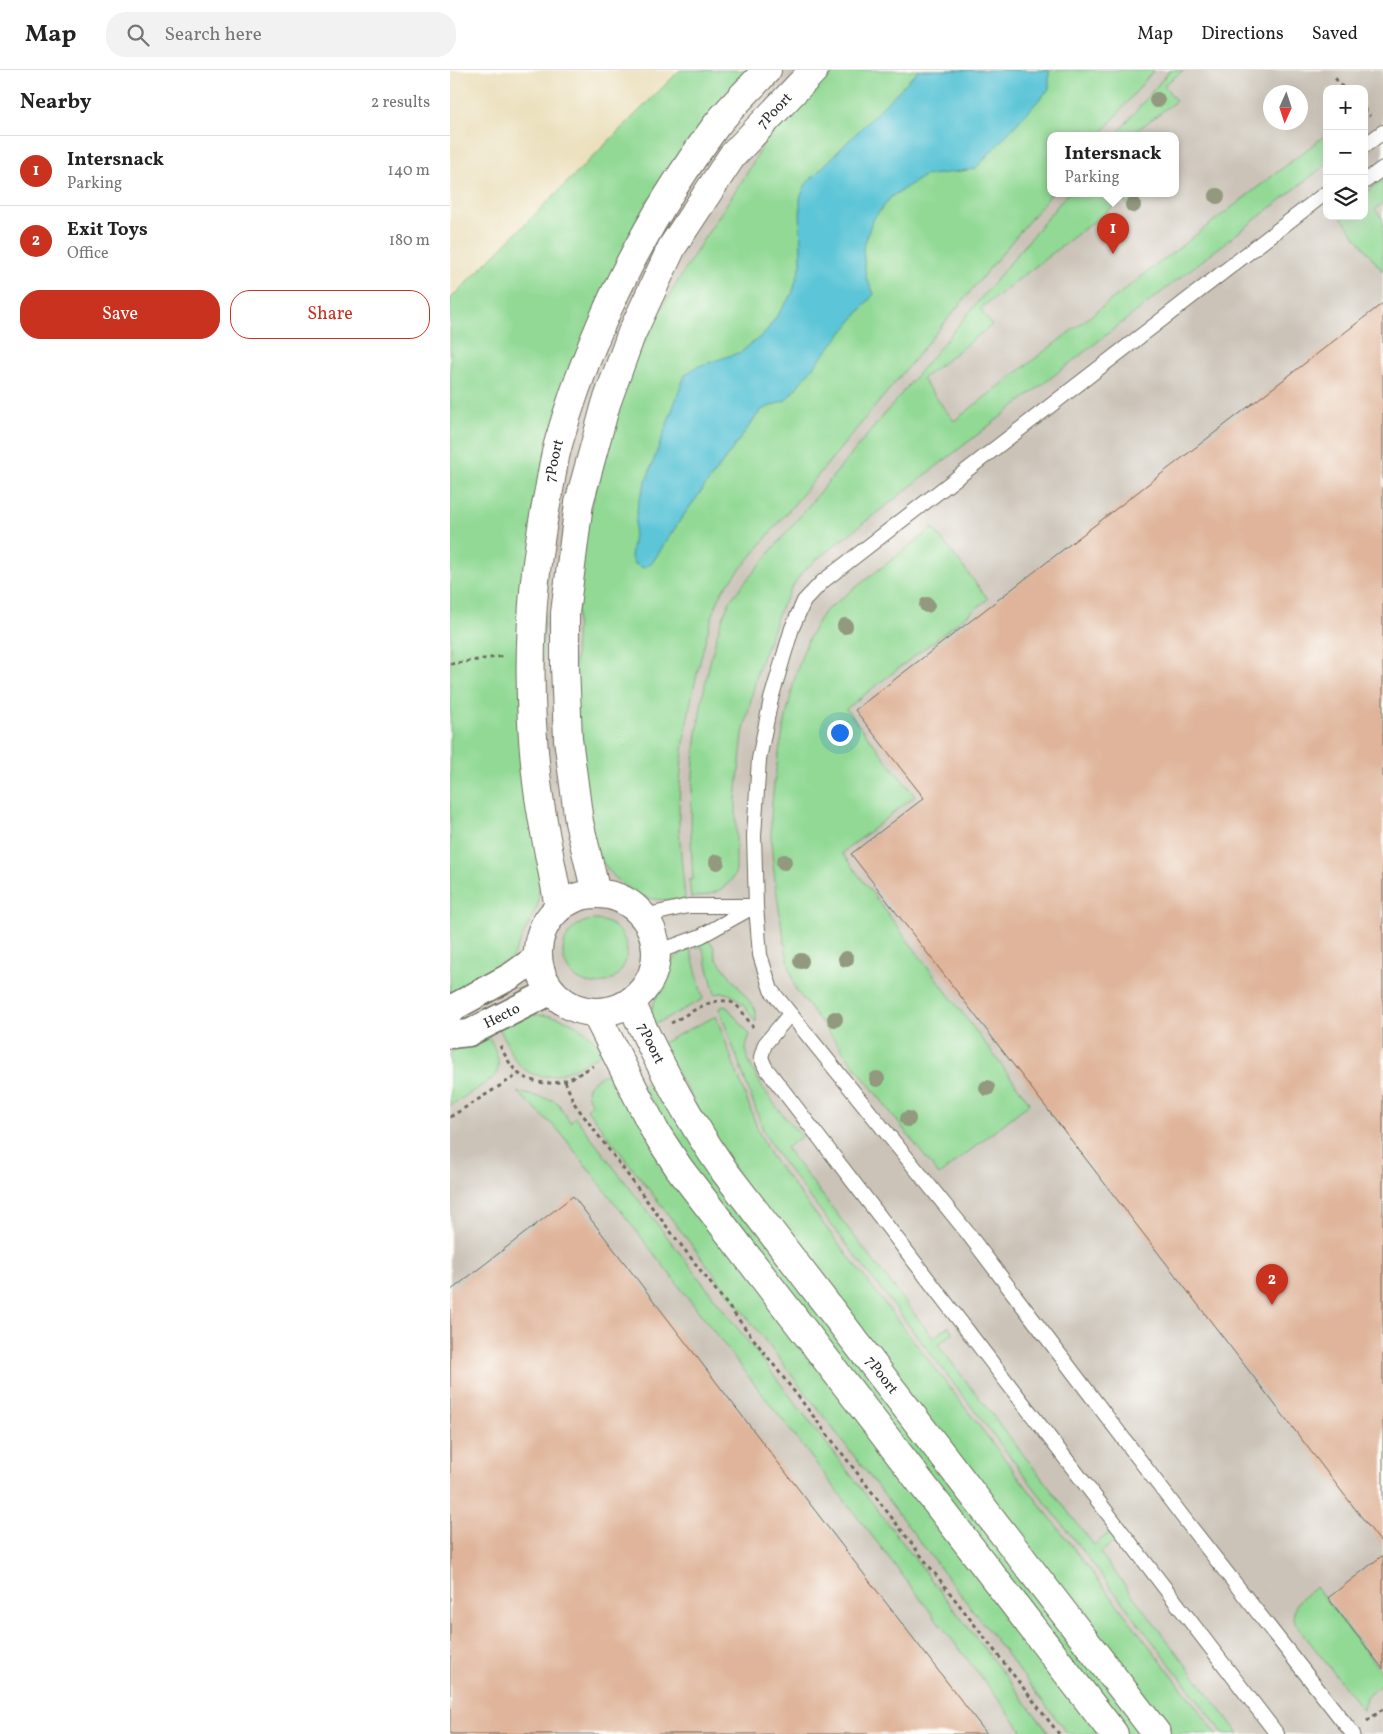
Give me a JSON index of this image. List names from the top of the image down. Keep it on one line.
{"streets":{"street":["7Poort","Hecto"]},"crossings":[["7Poort","Hecto"]],"north":"bottom","page":{"header":"Map","search":"Search here","nav":["Map","Directions","Saved"],"heading":["Nearby","2 results"],"map_buttons":["+","−"],"popup":["Intersnack","Parking"],"list":[{"mark":"1","name":"Intersnack","note":"Parking","value":"140 m"},{"mark":"2","name":"Exit Toys","note":"Office","value":"180 m"}],"pins":["1","2"],"buttons":["Save","Share"]}}
